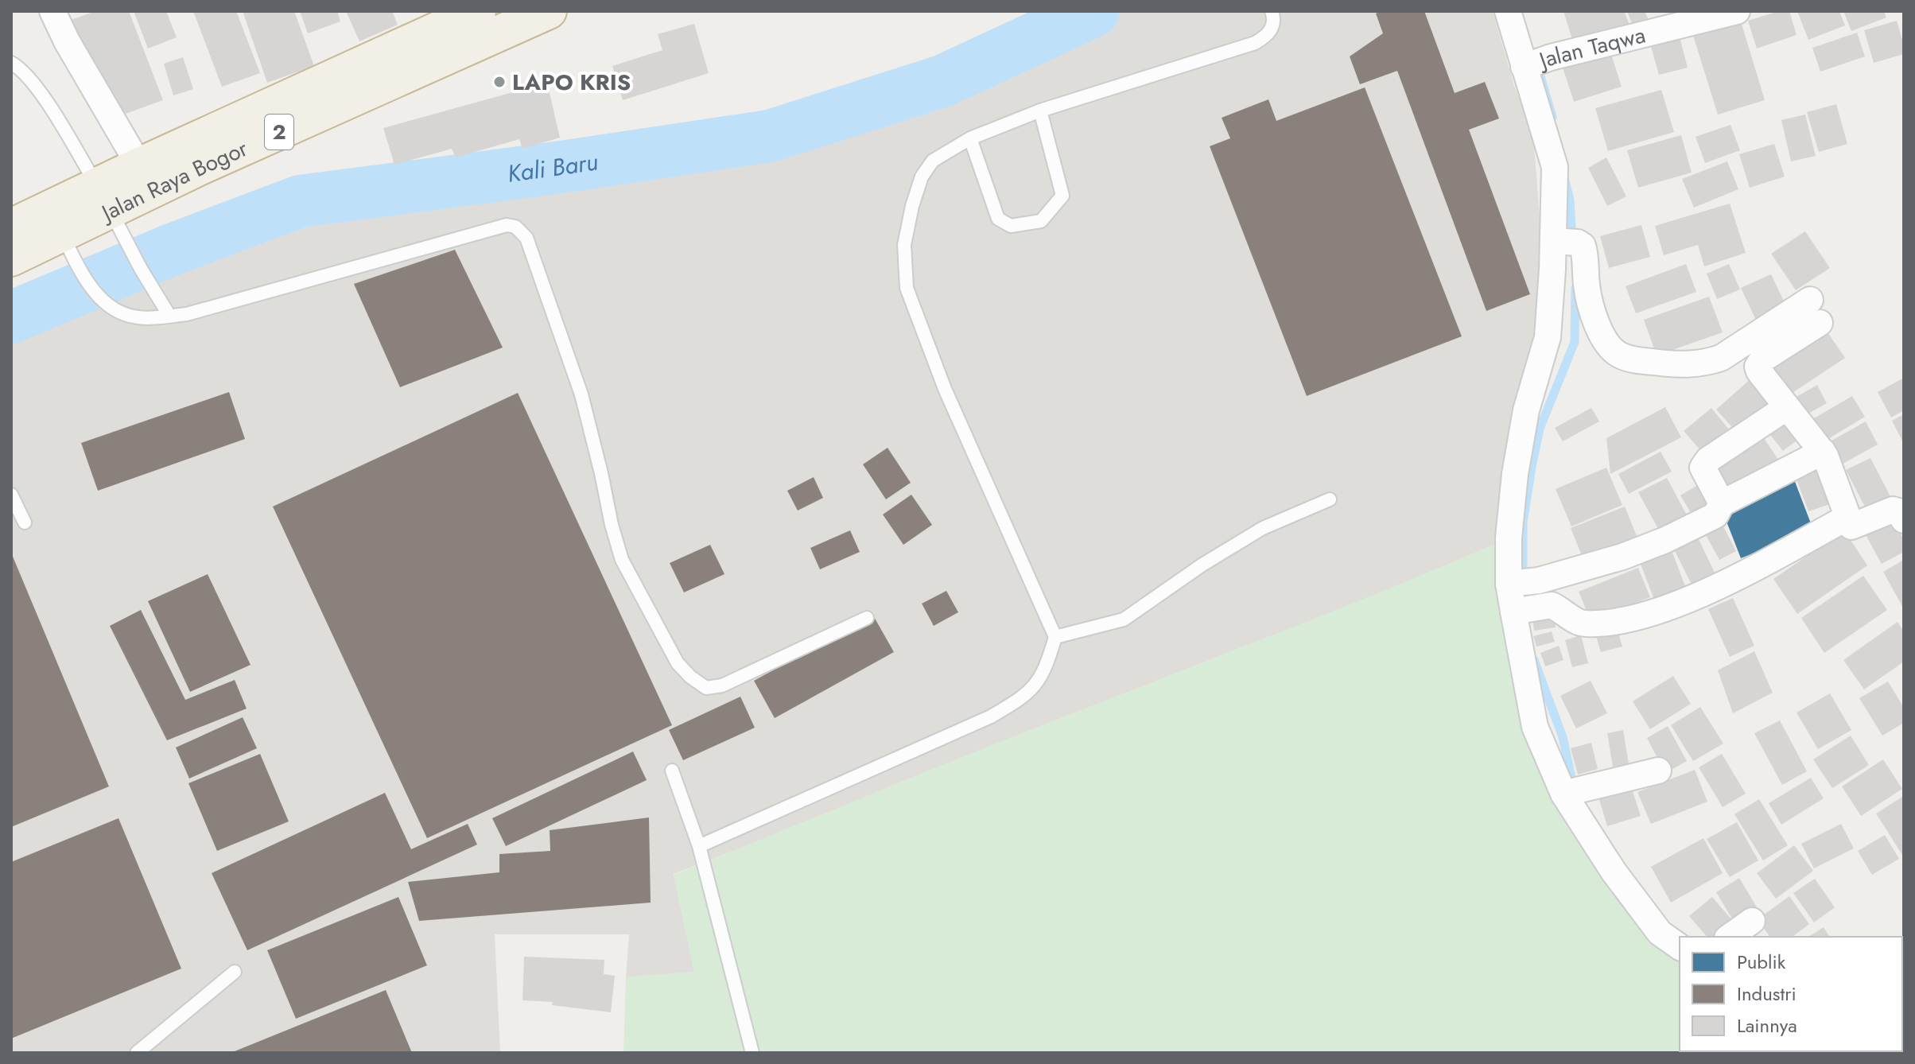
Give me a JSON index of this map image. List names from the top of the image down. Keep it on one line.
{"streets":{"highway":["2","Jalan Raya Bogor"],"street":["Jalan Taqwa"]},"water":["Kali Baru"],"places":["LAPO KRIS"],"legend":["Publik","Industri","Lainnya"]}
